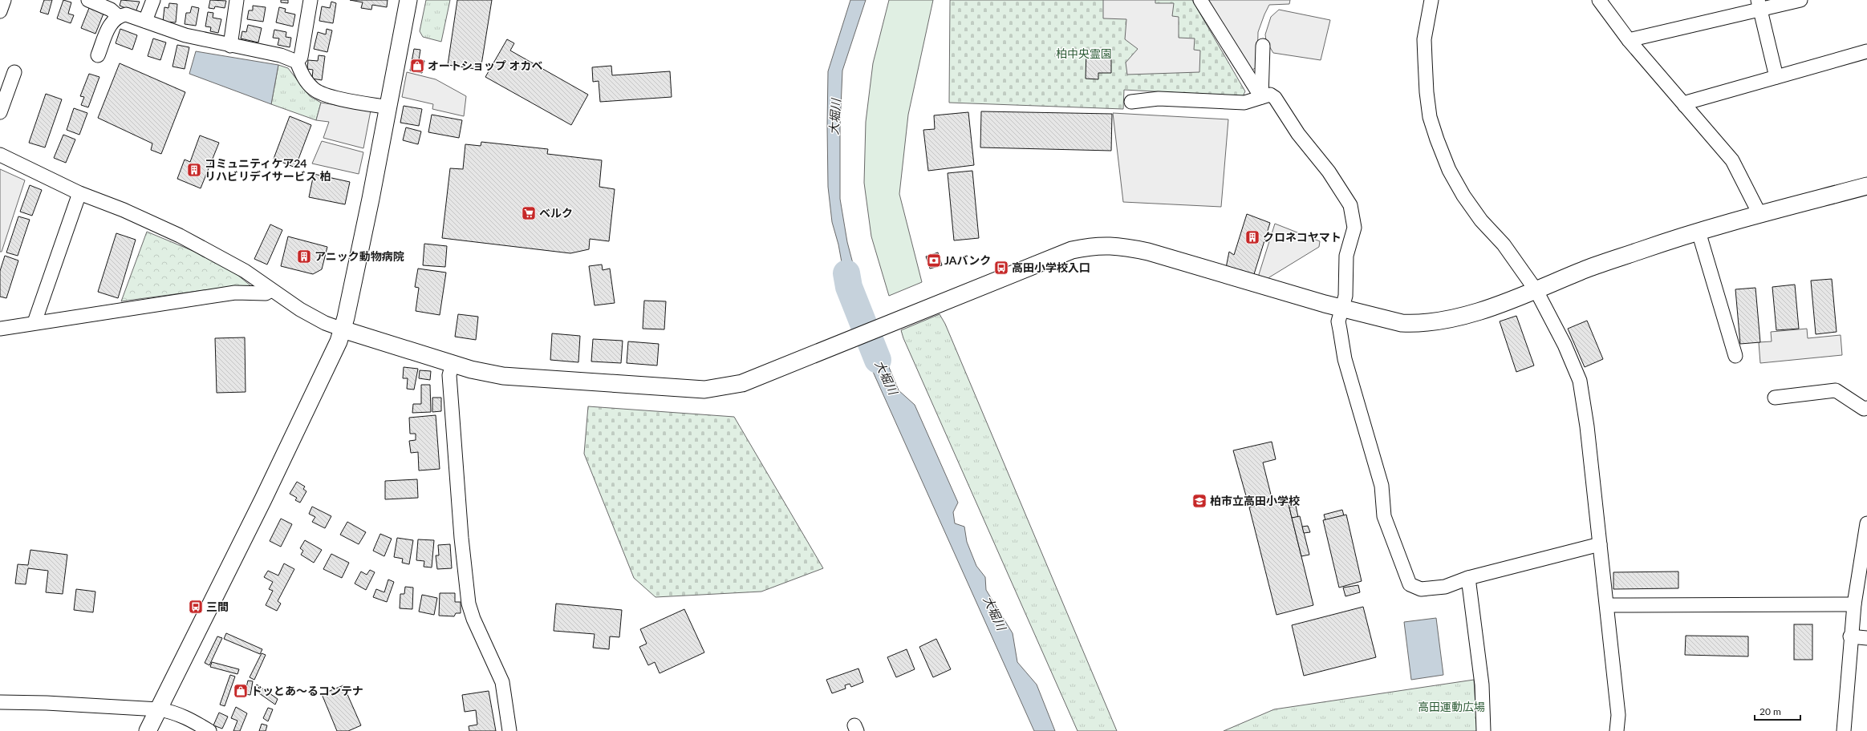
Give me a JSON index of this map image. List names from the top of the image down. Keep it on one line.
{"water":["大堀川"],"parks":["柏中央霊園","高田運動広場"],"places":{"shop":["オートショップ オカベ","ドッとあ〜るコンテナ"],"building":["コミュニティケア24 リハビリデイサービス 柏","クロネコヤマト","アニック動物病院"],"supermarket":["ベルク"],"bank":["JAバンク"],"bus stop":["高田小学校入口","三間"],"school or university":["柏市立高田小学校"]},"scale_bar":"20 m"}
